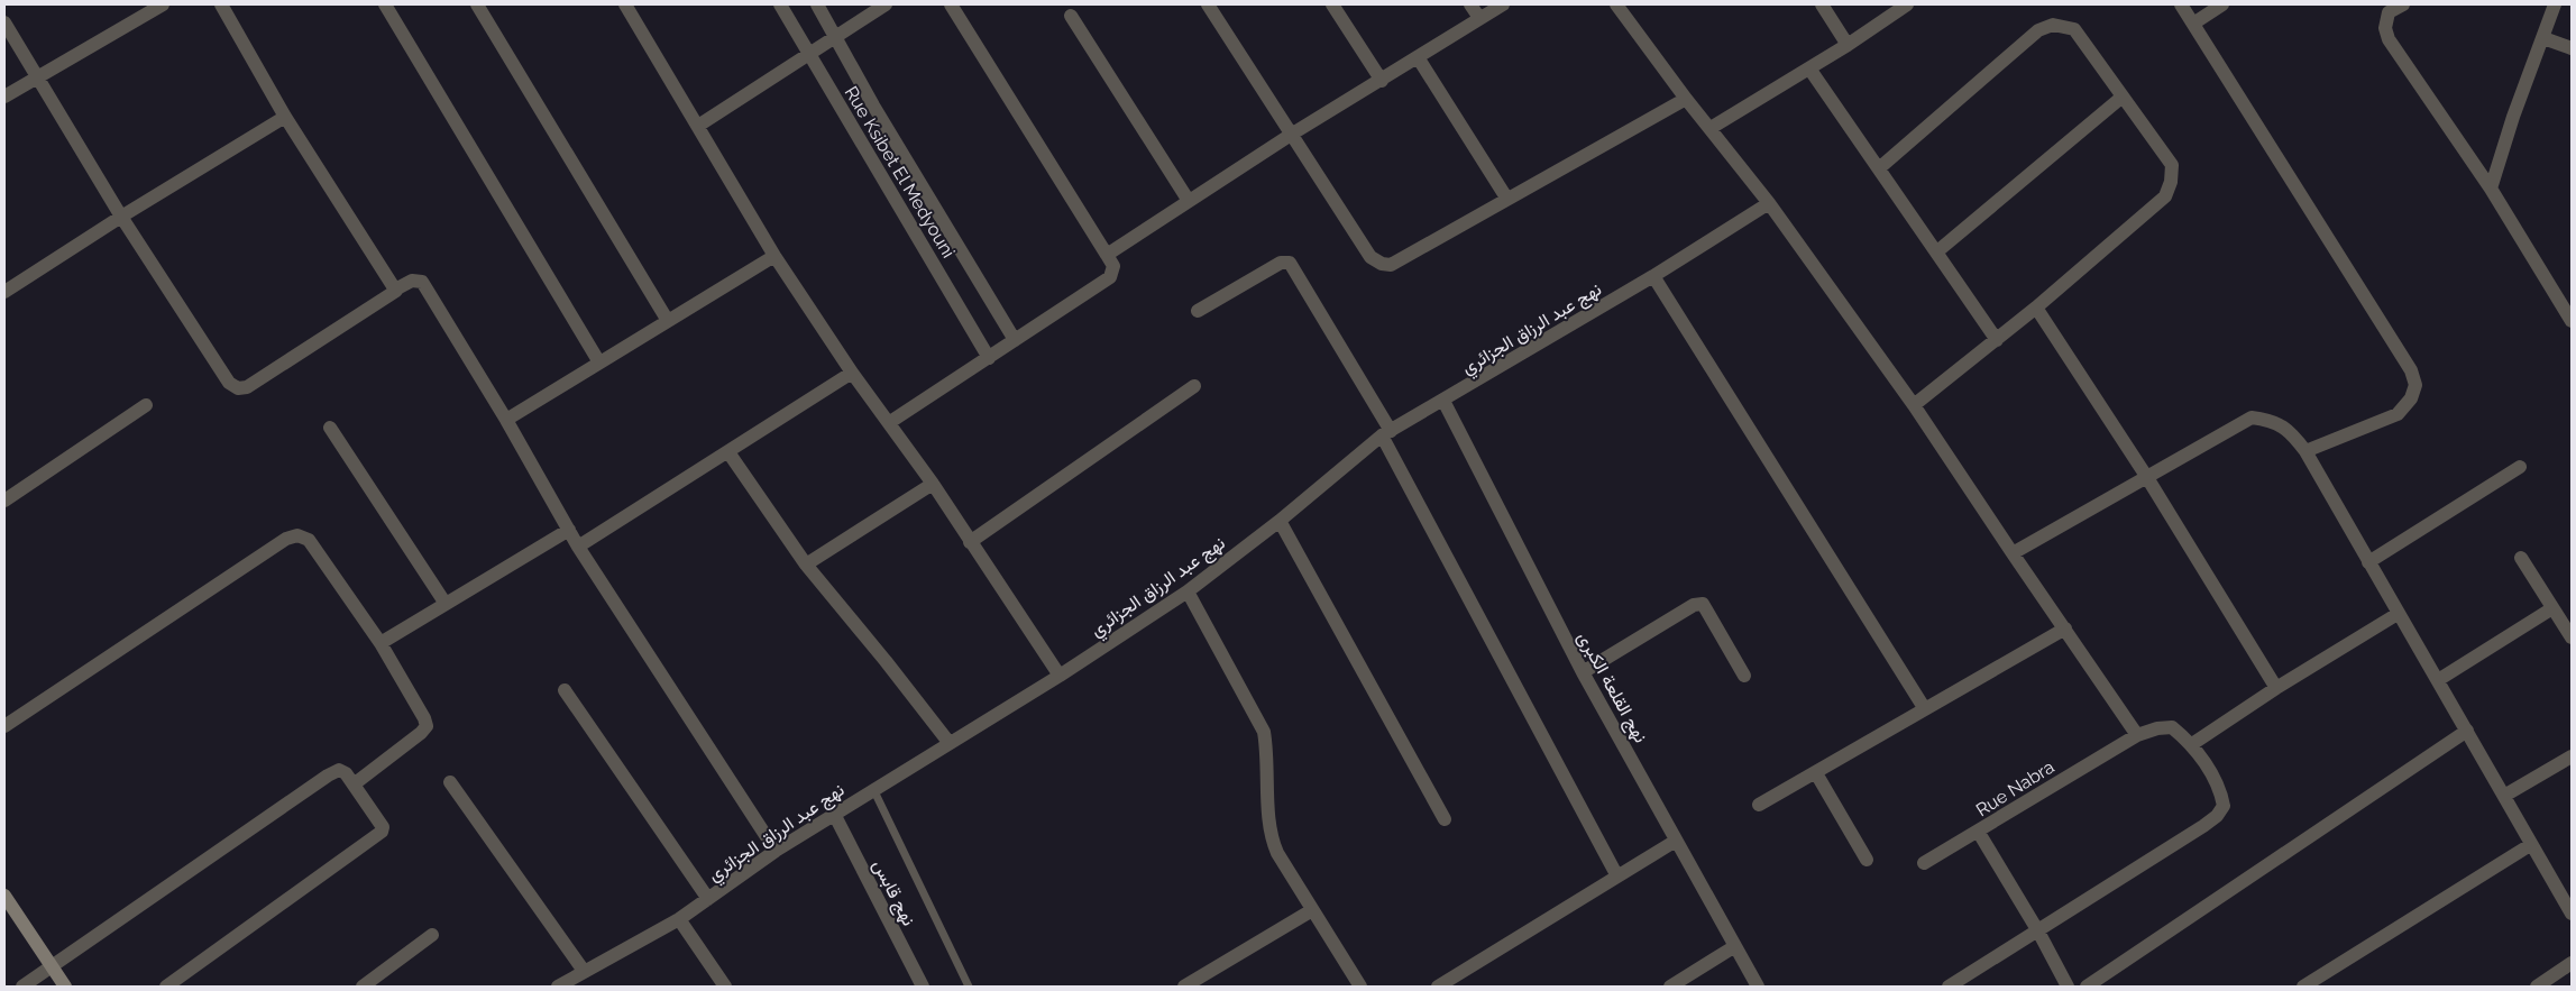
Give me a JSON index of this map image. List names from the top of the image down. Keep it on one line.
{"streets":{"street":["Rue Ksibet El Medyouni","نهج عبد الرزاق الجزائري","نهج القلعة الكبرى","Rue Nabra","نهج قابس"]},"crossings":[["نهج عبد الرزاق الجزائري","نهج القلعة الكبرى"],["نهج عبد الرزاق الجزائري","نهج قابس"]]}
